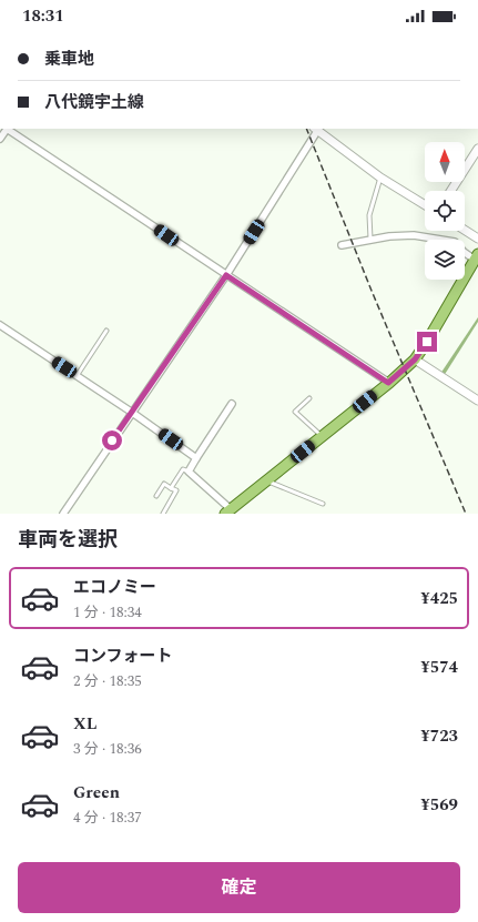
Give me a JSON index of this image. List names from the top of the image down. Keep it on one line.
{"north":"top","page":{"status":"18:31","banner":["乗車地","八代鏡宇土線"],"heading":"車両を選択","list":[{"name":"エコノミー","note":"1 分 · 18:34","value":"¥425"},{"name":"コンフォート","note":"2 分 · 18:35","value":"¥574"},{"name":"XL","note":"3 分 · 18:36","value":"¥723"},{"name":"Green","note":"4 分 · 18:37","value":"¥569"}],"buttons":"確定"}}
